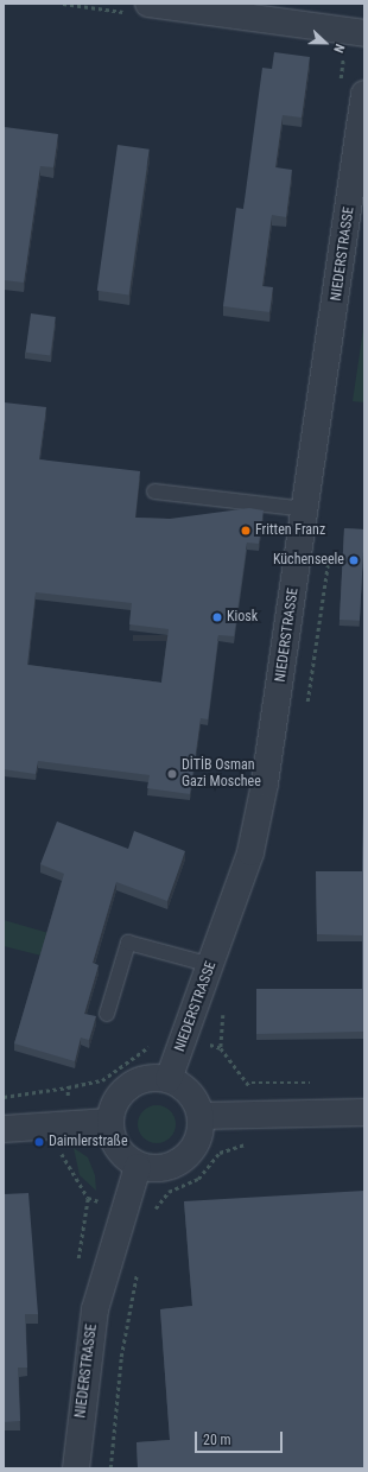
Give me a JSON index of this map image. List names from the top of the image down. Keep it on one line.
{"streets":{"street":["NIEDERSTRASSE"]},"places":["Fritten Franz","Küchenseele","Kiosk","DİTİB Osman Gazi Moschee","Daimlerstraße"],"scale_bar":"20 m","north":"right"}
